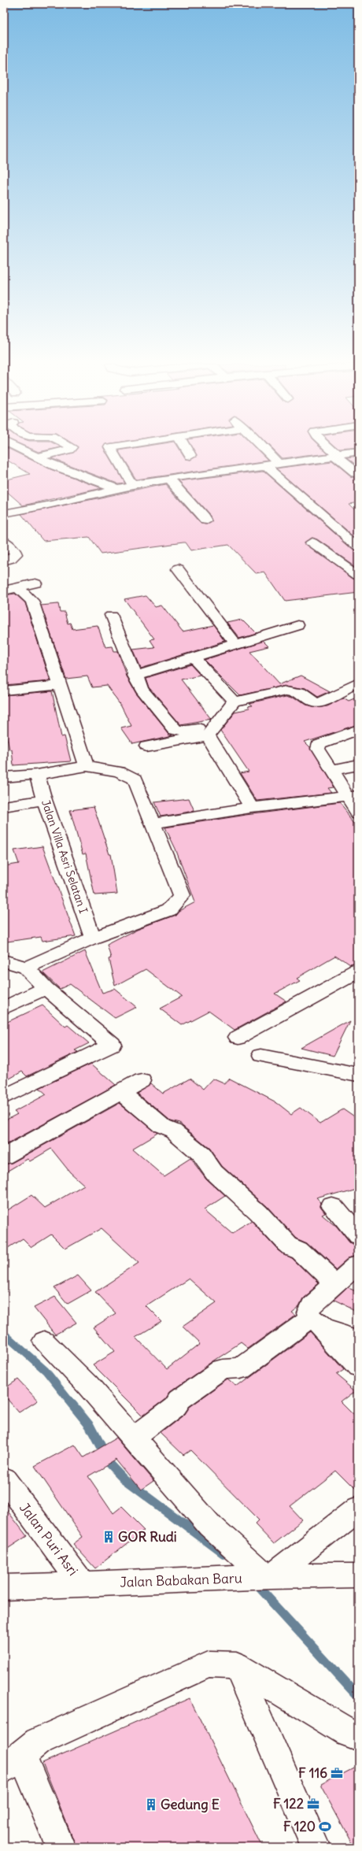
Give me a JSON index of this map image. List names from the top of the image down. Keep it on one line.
{"streets":{"street":["Jalan Villa Asri Selatan I","Jalan Puri Asri","Jalan Babakan Baru"]},"crossings":[["Jalan Puri Asri","Jalan Babakan Baru"]],"places":{"building":["GOR Rudi","Gedung E"],"office":["F 116","F 122"],"sports":["F 120"]}}
